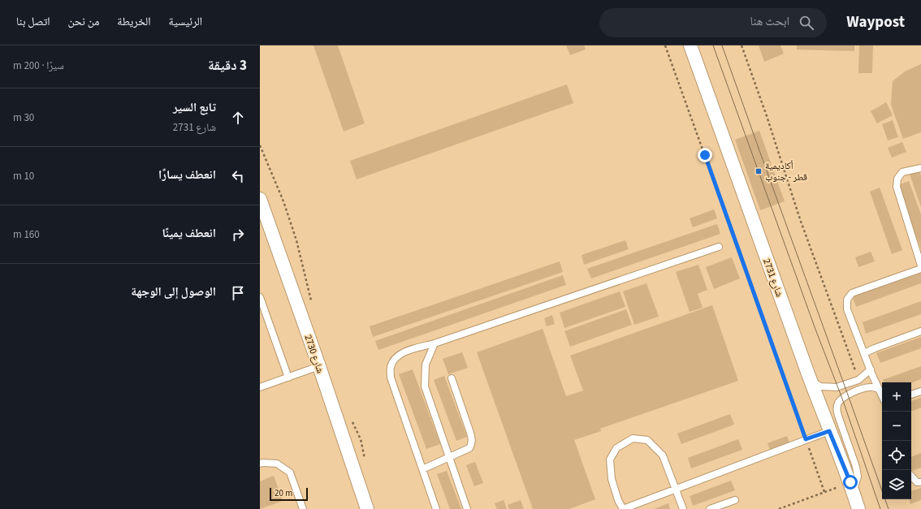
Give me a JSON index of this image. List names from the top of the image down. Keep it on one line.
{"streets":{"street":["شارع 2731","شارع 2730"]},"places":{"transit":["أكاديمية قطر - جنوب"]},"scale_bar":"20 m","page":{"header":"Waypost","search":"ابحث هنا","nav":["الرئيسية","الخريطة","من نحن","اتصل بنا"],"heading":["3 دقيقة","سيرًا · 200 m"],"list":[["تابع السير","شارع 2731","30 m"],["انعطف يسارًا","10 m"],["انعطف يمينًا","160 m"],"الوصول إلى الوجهة"],"map_buttons":["+","−"],"scale":"20 m"}}
